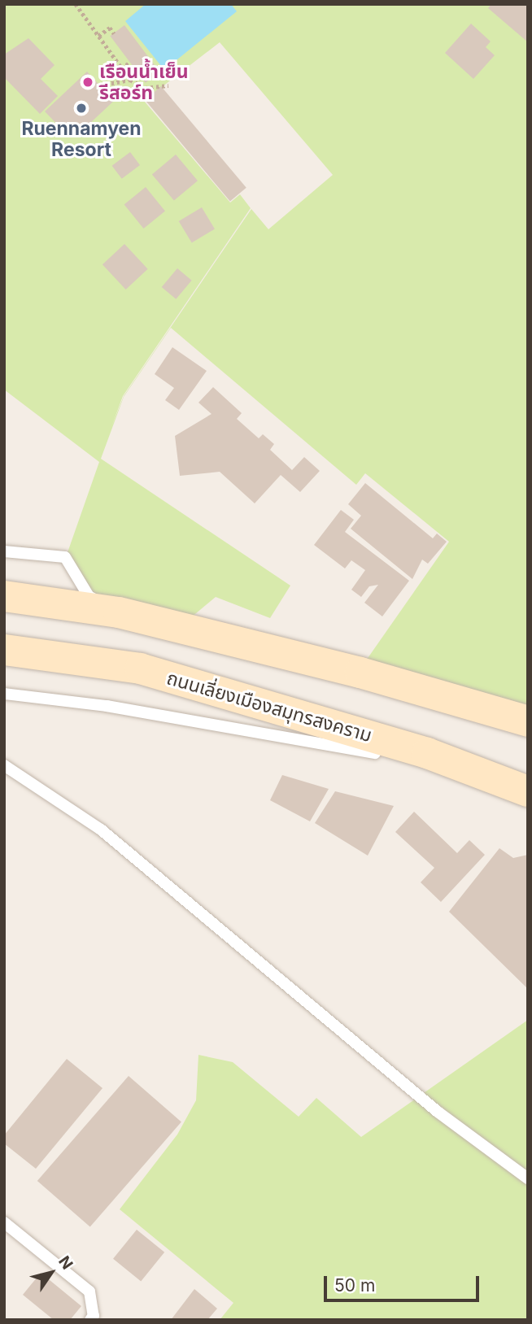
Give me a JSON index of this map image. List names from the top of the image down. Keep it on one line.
{"streets":{"main road":["ถนนเลี่ยงเมืองสมุทรสงคราม"]},"places":["เรือนน้ำเย็น รีสอร์ท","Ruennamyen Resort"],"scale_bar":"50 m","north":"top right"}
